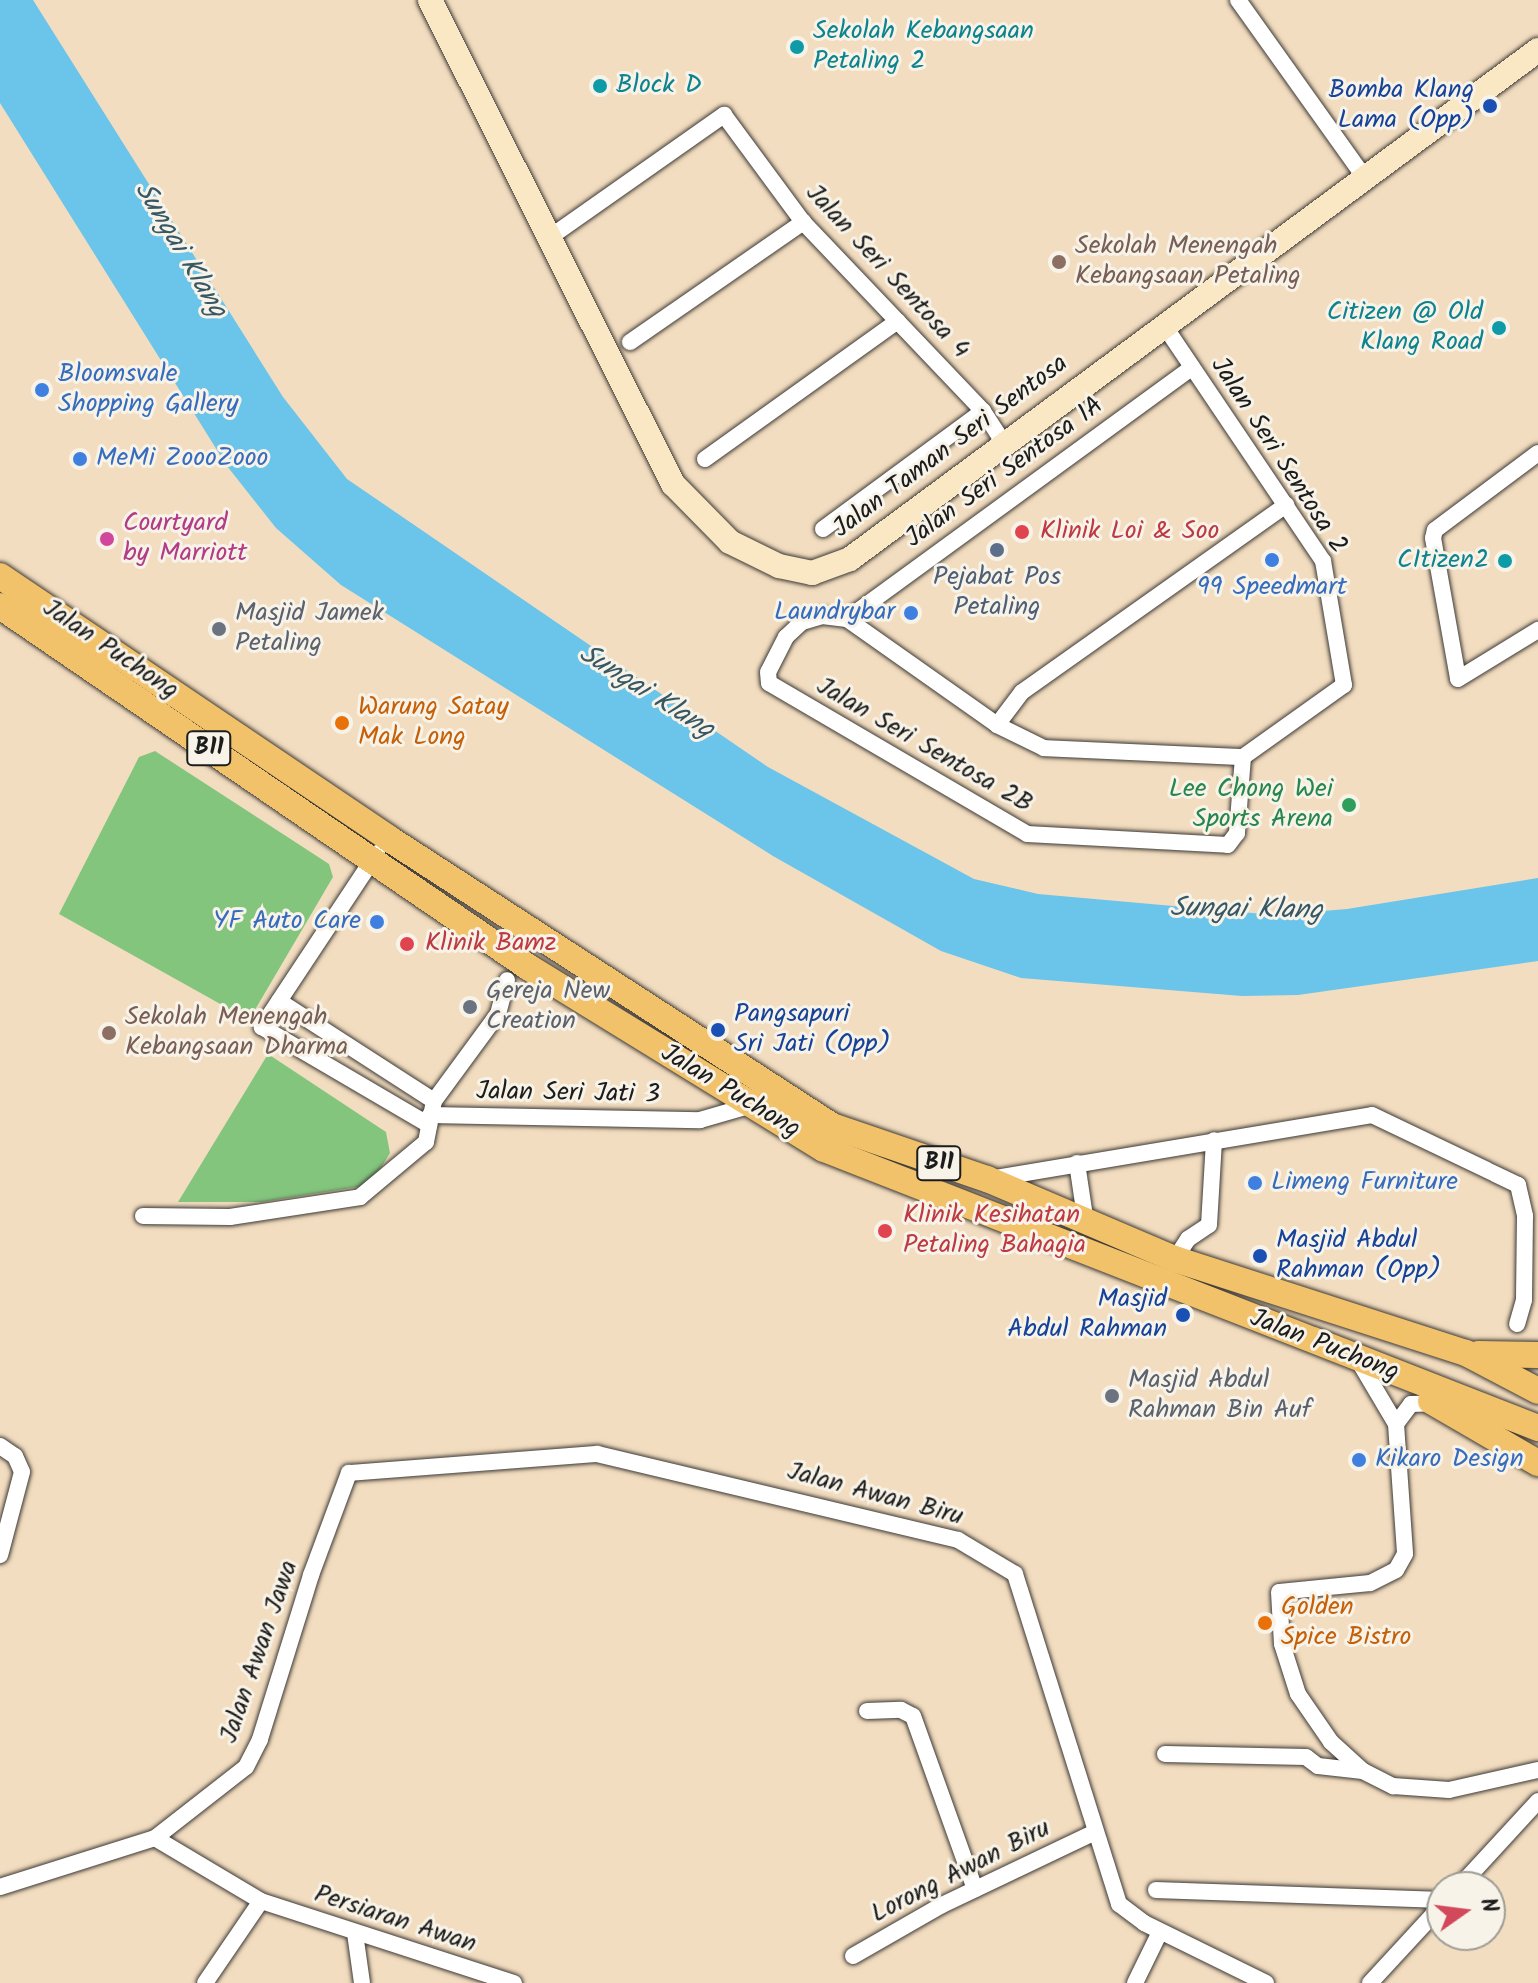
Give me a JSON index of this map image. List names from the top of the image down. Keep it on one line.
{"streets":{"main road":["Jalan Taman Seri Sentosa","Jalan Puchong","B11"],"street":["Jalan Seri Sentosa 4","Jalan Seri Sentosa 2","Jalan Seri Sentosa 1A","Jalan Seri Sentosa 2B","Jalan Seri Jati 3","Jalan Awan Biru","Jalan Awan Jawa","Lorong Awan Biru","Persiaran Awan"]},"crossings":[["Jalan Seri Sentosa 4","Jalan Taman Seri Sentosa"],["Jalan Taman Seri Sentosa","Jalan Seri Sentosa 2"],["Jalan Seri Sentosa 2","Jalan Seri Sentosa 1A"],["Jalan Seri Sentosa 2","Jalan Seri Sentosa 2B"],["Jalan Seri Sentosa 1A","Jalan Seri Sentosa 2B"],["Jalan Puchong","Jalan Seri Jati 3"],["Jalan Awan Biru","Jalan Awan Jawa"],["Jalan Awan Biru","Lorong Awan Biru"],["Jalan Awan Jawa","Persiaran Awan"]],"water":["Sungai Klang"],"places":["Sekolah Kebangsaan Petaling 2","Block D","Bomba Klang Lama (Opp)","Sekolah Menengah Kebangsaan Petaling","Citizen @ Old Klang Road","Bloomsvale Shopping Gallery","MeMi ZoooZooo","Klinik Loi & Soo","Courtyard by Marriott","Pejabat Pos Petaling","99 Speedmart","CItizen2","Laundrybar","Masjid Jamek Petaling","Warung Satay Mak Long","Lee Chong Wei Sports Arena","YF Auto Care","Klinik Bamz","Gereja New Creation","Pangsapuri Sri Jati (Opp)","Sekolah Menengah Kebangsaan Dharma","Limeng Furniture","Klinik Kesihatan Petaling Bahagia","Masjid Abdul Rahman (Opp)","Masjid Abdul Rahman","Masjid Abdul Rahman Bin Auf","Kikaro Design","Golden Spice Bistro"],"north":"right"}
